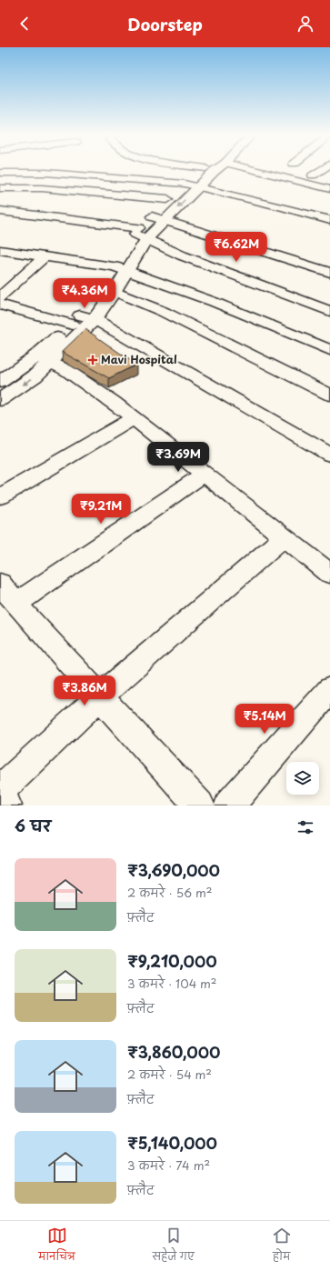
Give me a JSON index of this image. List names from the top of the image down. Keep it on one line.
{"places":{"health":["Mavi Hospital"]},"page":{"header":"Doorstep","price":["₹6.62M","₹4.36M","₹3.69M","₹9.21M","₹3.86M","₹5.14M"],"heading":"6 घर","list":[{"name":"₹3,690,000","note":"2 कमरे · 56 m² · फ़्लैट"},{"name":"₹9,210,000","note":"3 कमरे · 104 m² · फ़्लैट"},{"name":"₹3,860,000","note":"2 कमरे · 54 m² · फ़्लैट"},{"name":"₹5,140,000","note":"3 कमरे · 74 m² · फ़्लैट"}],"tabs":["मानचित्र","सहेजे गए","होम"]}}
